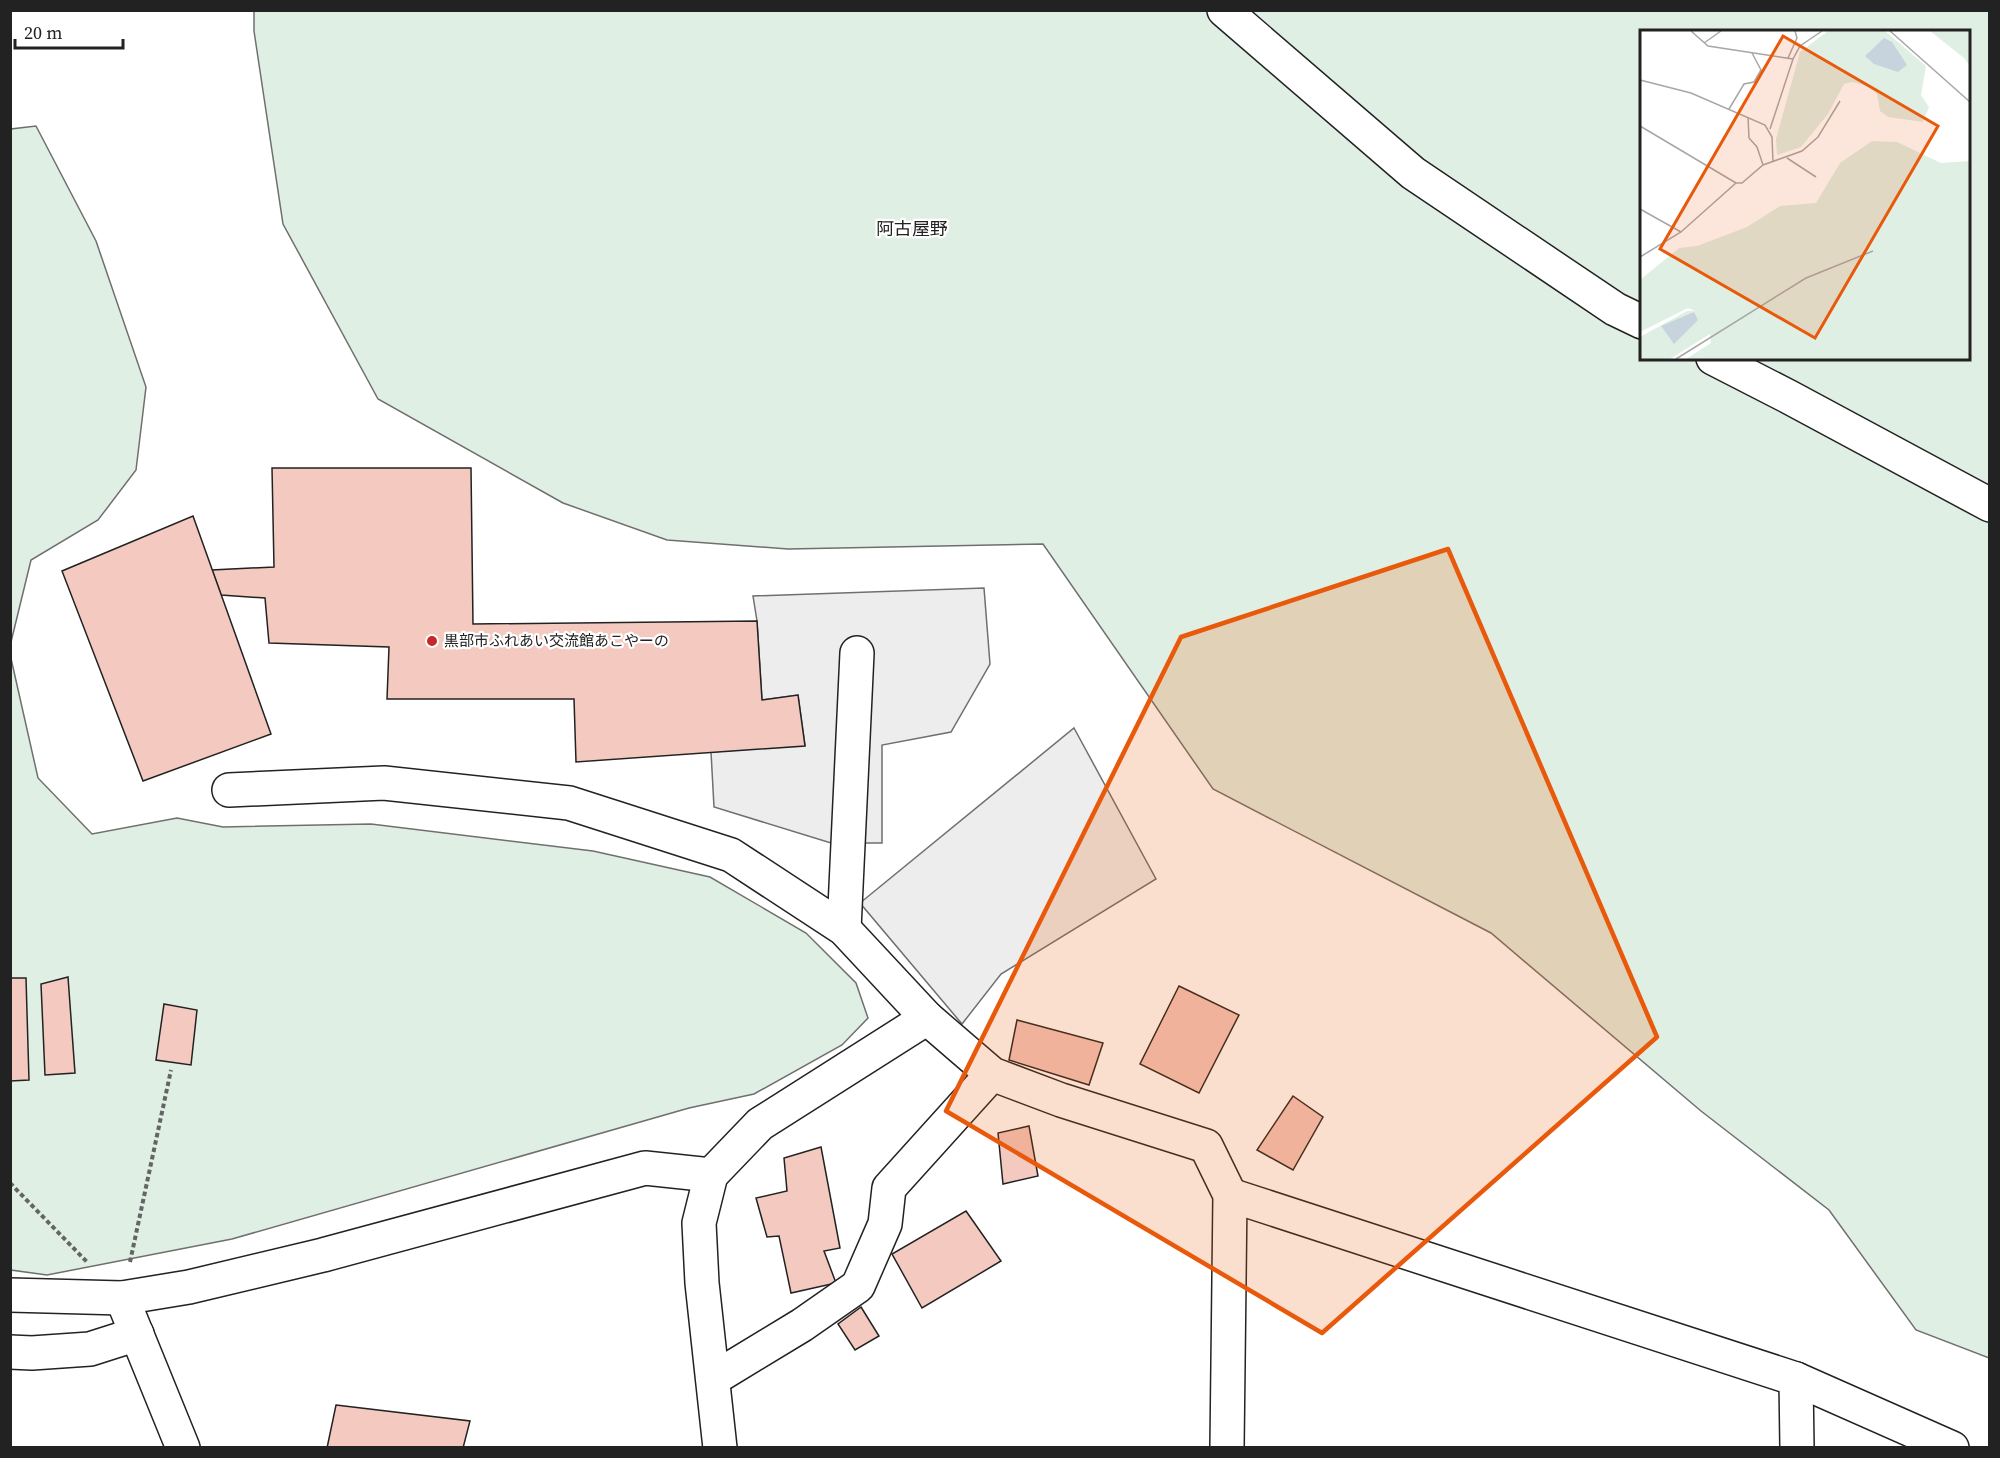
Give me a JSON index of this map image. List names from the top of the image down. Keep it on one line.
{"districts":["阿古屋野"],"places":["黒部市ふれあい交流館あこやーの"],"scale_bar":"20 m"}
